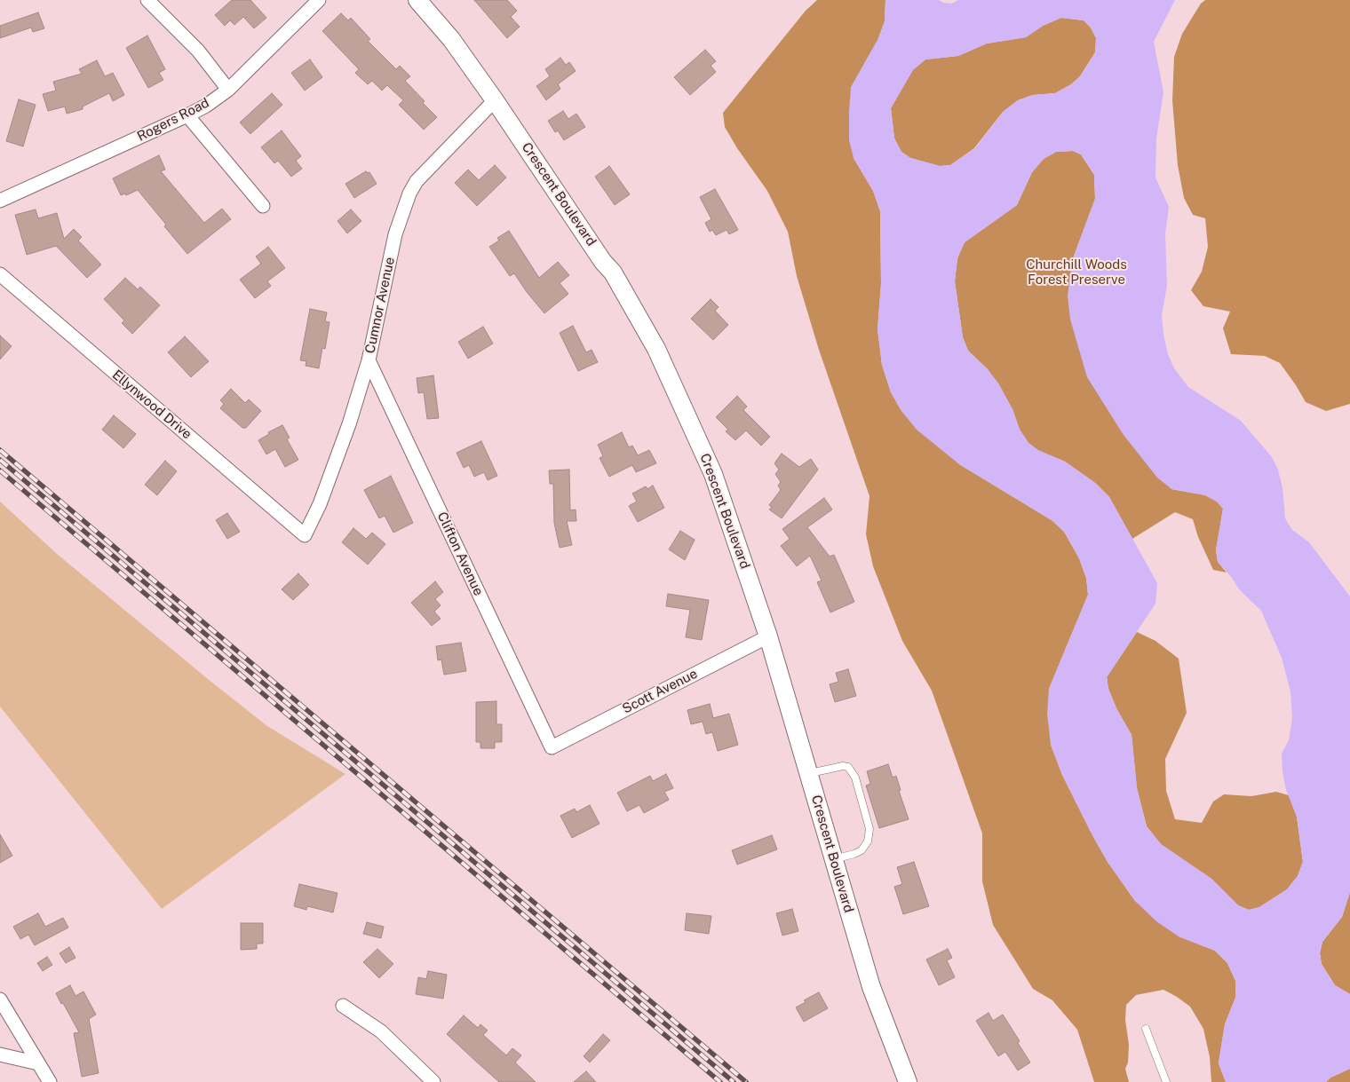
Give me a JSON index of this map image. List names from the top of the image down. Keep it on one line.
{"streets":{"street":["Rogers Road","Crescent Boulevard","Cumnor Avenue","Ellynwood Drive","Clifton Avenue","Scott Avenue"]},"crossings":[["Crescent Boulevard","Cumnor Avenue"],["Crescent Boulevard","Scott Avenue"],["Cumnor Avenue","Ellynwood Drive"],["Cumnor Avenue","Clifton Avenue"],["Clifton Avenue","Scott Avenue"]],"parks":["Churchill Woods Forest Preserve"]}
